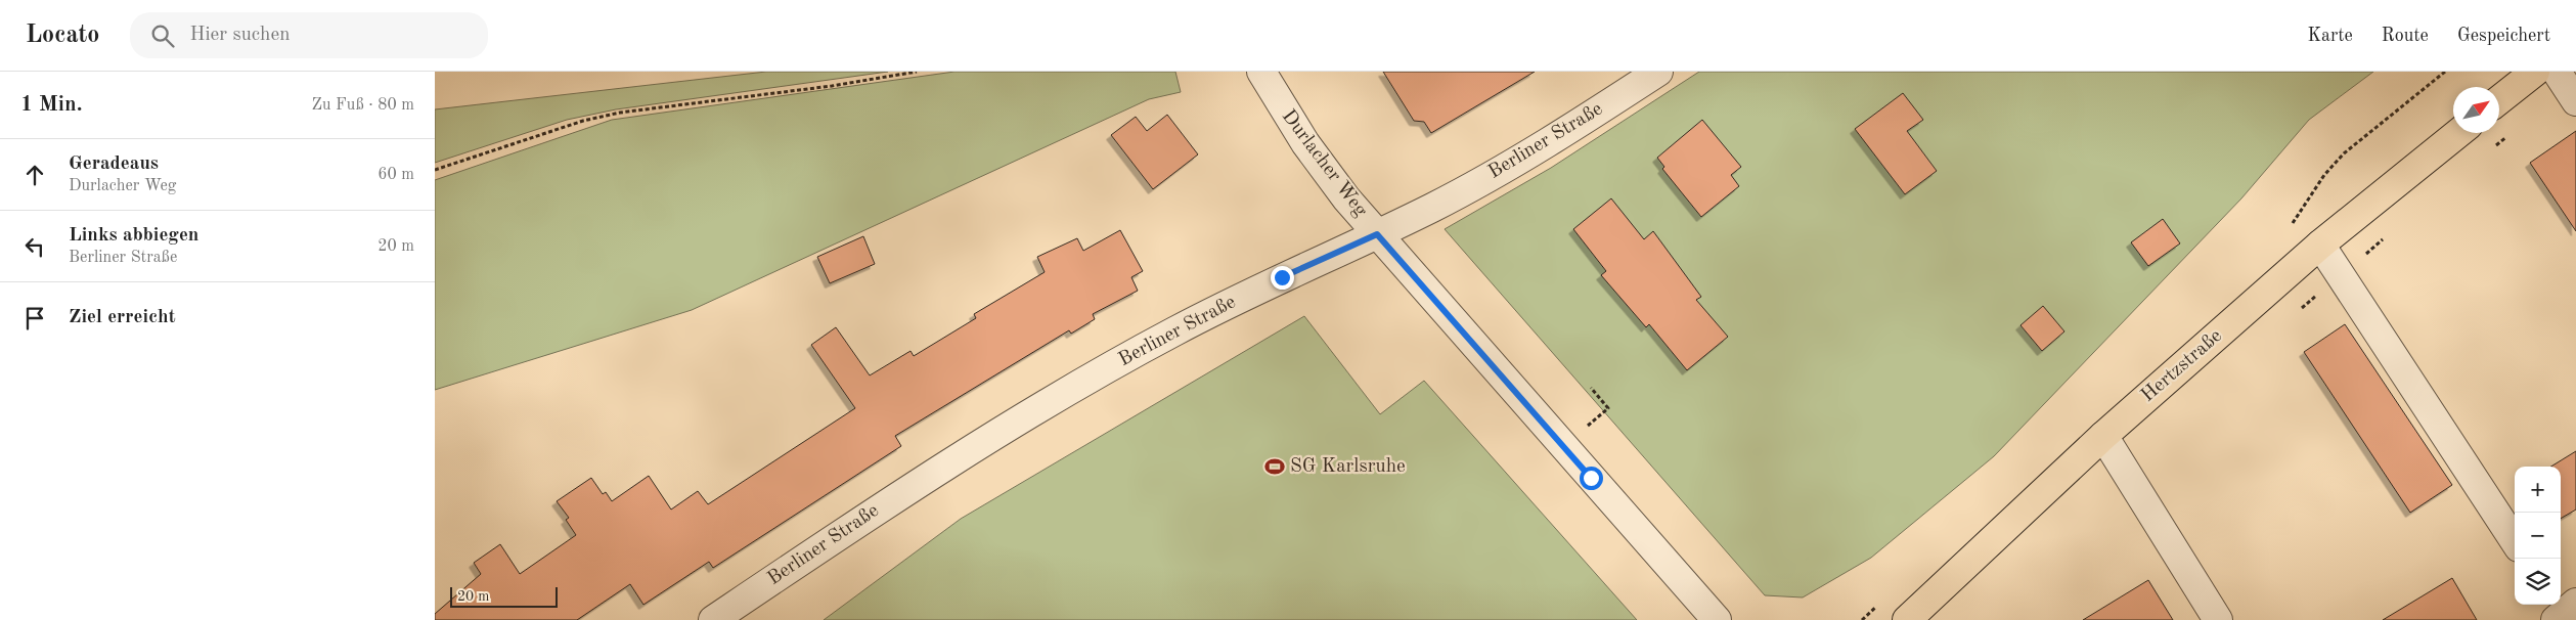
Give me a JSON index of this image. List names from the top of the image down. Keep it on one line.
{"streets":{"main road":["Hertzstraße"],"street":["Berliner Straße","Durlacher Weg"]},"crossings":[["Berliner Straße","Durlacher Weg"]],"places":{"sports":["SG Karlsruhe"]},"scale_bar":"20 m","north":"top right","page":{"header":"Locato","search":"Hier suchen","nav":["Karte","Route","Gespeichert"],"heading":["1 Min.","Zu Fuß · 80 m"],"list":[["Geradeaus","Durlacher Weg","60 m"],["Links abbiegen","Berliner Straße","20 m"],"Ziel erreicht"],"map_buttons":["+","−"],"scale":"20 m"}}
